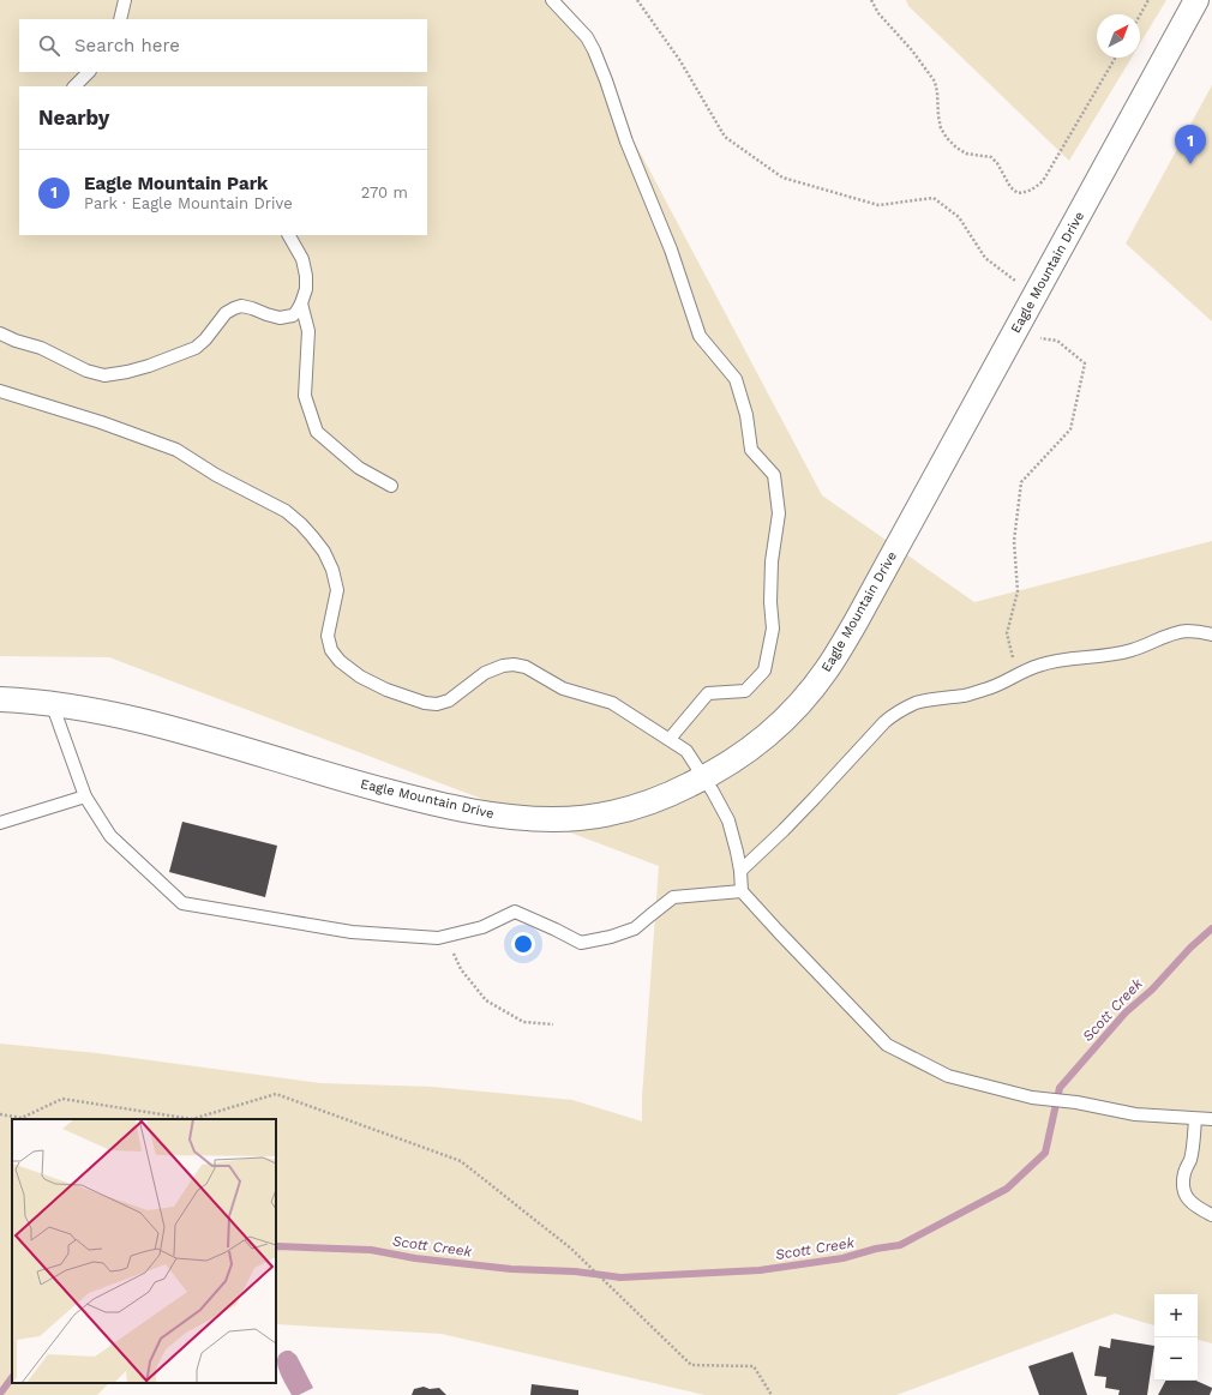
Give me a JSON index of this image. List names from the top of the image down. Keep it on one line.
{"streets":{"street":["Eagle Mountain Drive"]},"water":["Scott Creek"],"north":"top right","page":{"search":"Search here","heading":"Nearby","pins":"1","list":[{"mark":"1","name":"Eagle Mountain Park","note":"Park · Eagle Mountain Drive","value":"270 m"}],"map_buttons":["+","−"]}}
